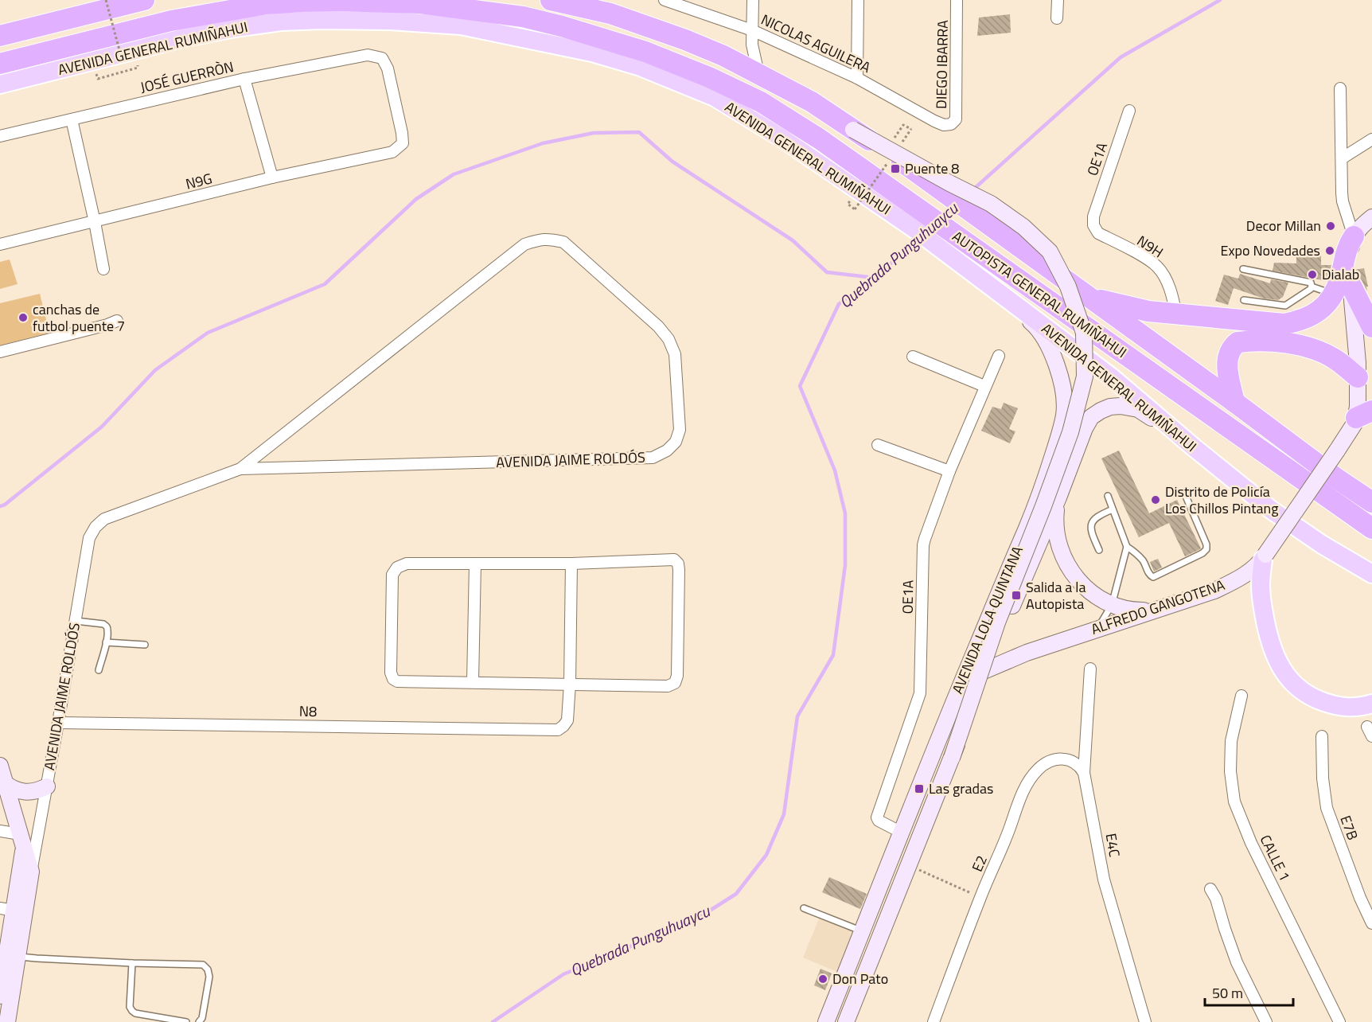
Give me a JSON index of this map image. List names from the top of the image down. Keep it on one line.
{"streets":{"highway":["AUTOPISTA GENERAL RUMIÑAHUI"],"main road":["AVENIDA GENERAL RUMIÑAHUI","AVENIDA JAIME ROLDÓS","ALFREDO GANGOTENA","AVENIDA LOLA QUINTANA"],"street":["NICOLAS AGUILERA","DIEGO IBARRA","JOSÉ GUERRÒN","OE1A","N9G","N9H","N8","E7B","E4C","CALLE 1","E2"]},"crossings":[["NICOLAS AGUILERA","DIEGO IBARRA"],["AVENIDA GENERAL RUMIÑAHUI","AUTOPISTA GENERAL RUMIÑAHUI"],["AVENIDA GENERAL RUMIÑAHUI","AVENIDA LOLA QUINTANA"],["JOSÉ GUERRÒN","N9G"],["OE1A","N9H"],["OE1A","AVENIDA LOLA QUINTANA"],["AUTOPISTA GENERAL RUMIÑAHUI","AVENIDA LOLA QUINTANA"],["AVENIDA JAIME ROLDÓS","N8"],["ALFREDO GANGOTENA","AVENIDA LOLA QUINTANA"],["E4C","E2"]],"water":["Quebrada Punguhuaycu"],"places":{"transit":["Puente 8","Salida a la Autopista","Las gradas"],"other":["Decor Millan","Expo Novedades","Dialab","canchas de futbol puente 7","Distrito de Policía Los Chillos Pintang","Don Pato"]},"scale_bar":"50 m"}
